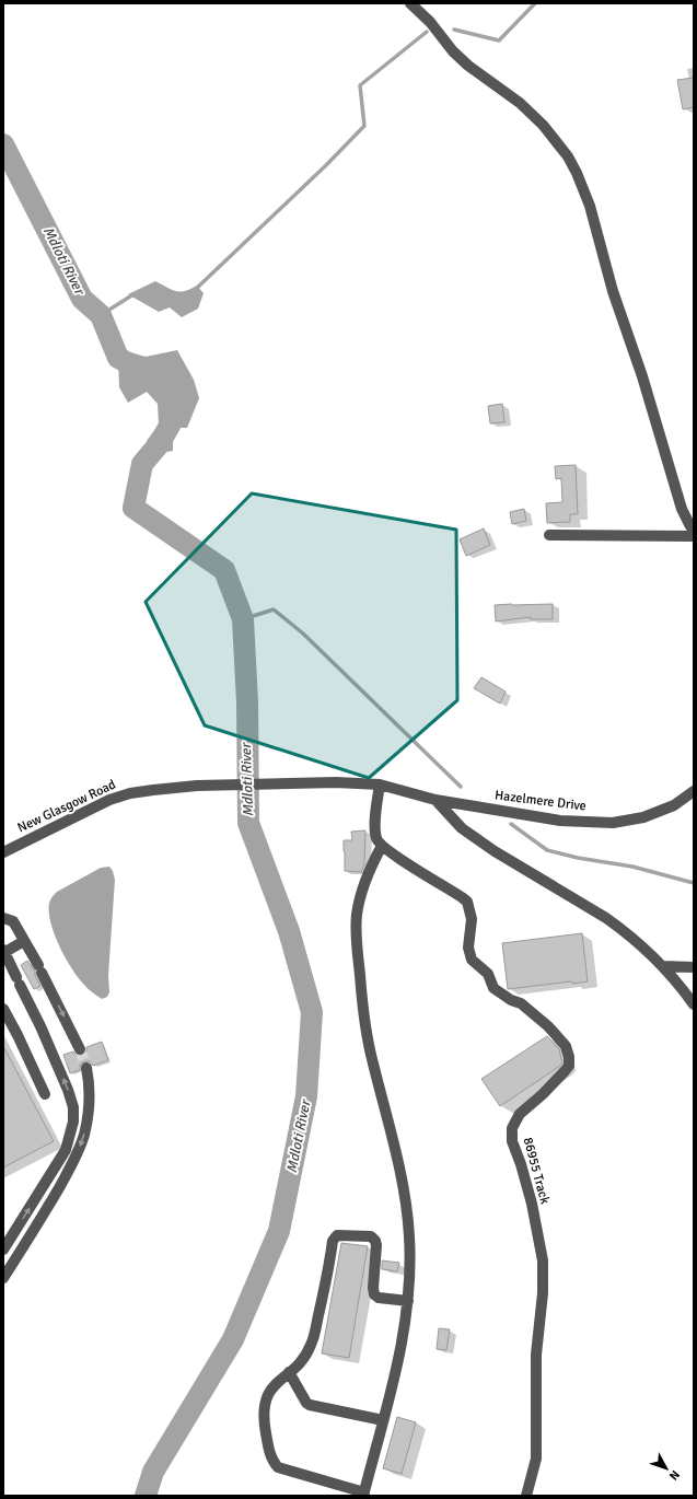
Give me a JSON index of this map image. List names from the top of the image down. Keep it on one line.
{"streets":{"street":["Hazelmere Drive","New Glasgow Road","86955 Track"]},"crossings":[["Hazelmere Drive","New Glasgow Road"]],"water":["Mdloti River"],"north":"bottom right"}
